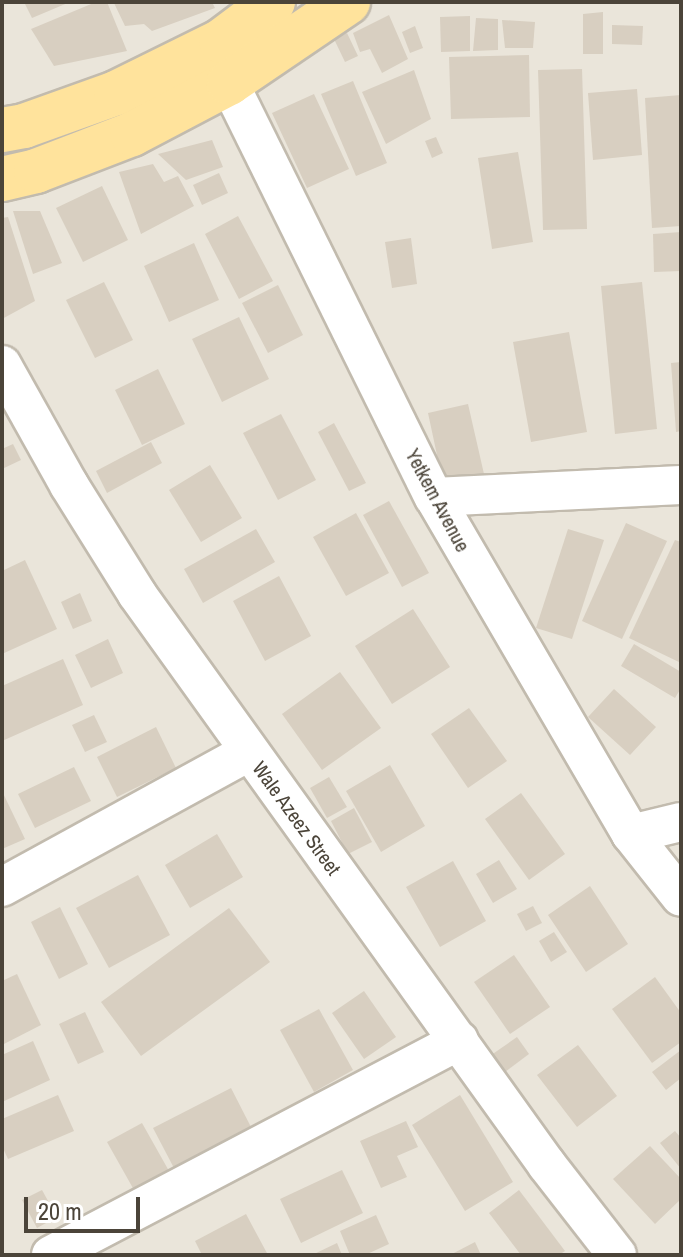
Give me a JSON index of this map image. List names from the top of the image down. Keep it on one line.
{"streets":{"street":["Yetkem Avenue","Wale Azeez Street"]},"scale_bar":"20 m"}
